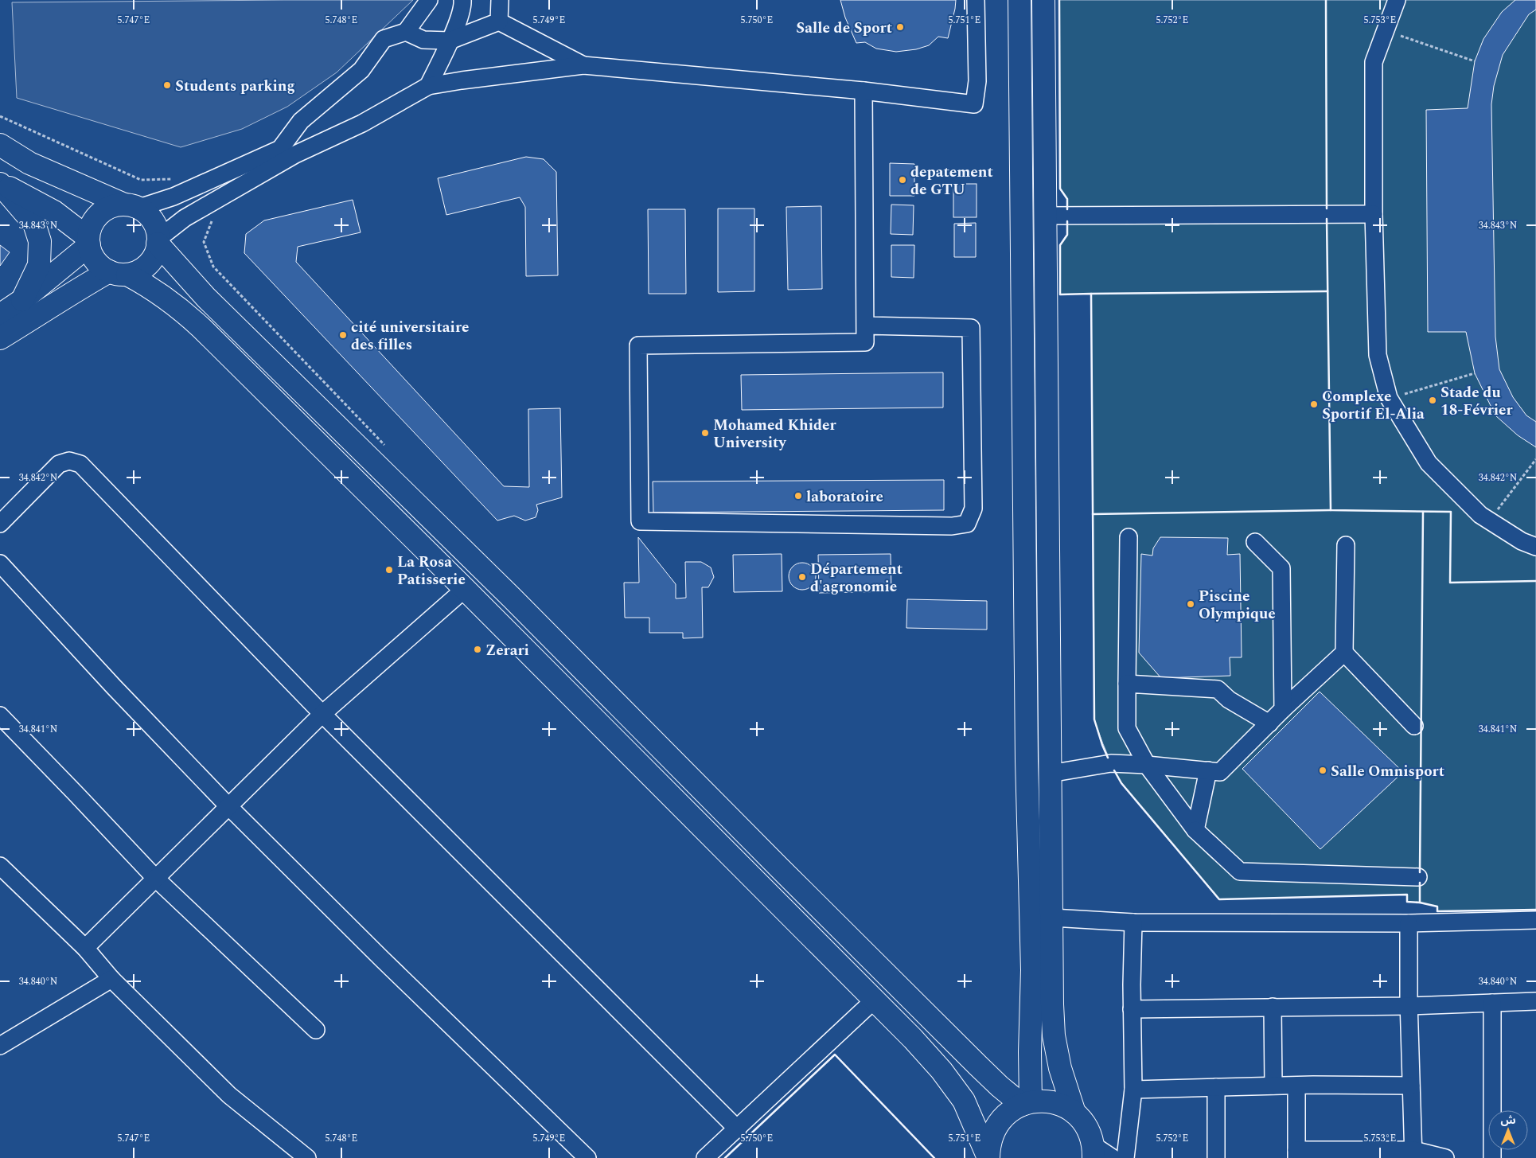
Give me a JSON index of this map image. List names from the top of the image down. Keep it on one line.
{"places":["Salle de Sport","Students parking","depatement de GTU","cité universitaire des filles","Stade du 18-Février","Complexe Sportif El-Alia","Mohamed Khider University","laboratoire","La Rosa Patisserie","Département d'agronomie","Piscine Olympique","Zerari","Salle Omnisport"],"north":"top","coordinates":["5.747°E","5.748°E","5.749°E","5.750°E","5.751°E","5.752°E","5.753°E","34.843°N","34.842°N","34.841°N","34.840°N"]}
